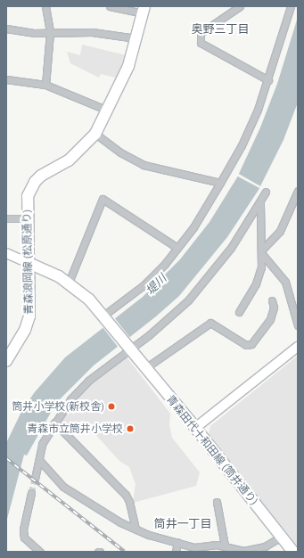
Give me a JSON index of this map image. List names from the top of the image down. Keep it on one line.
{"streets":{"main road":["青森浪岡線 (松原通り)","青森田代十和田線 (筒井通り)"]},"crossings":[["青森浪岡線 (松原通り)","青森田代十和田線 (筒井通り)"]],"districts":["奥野三丁目","筒井一丁目"],"water":["堤川"],"places":["筒井小学校(新校舎)","青森市立筒井小学校"]}
